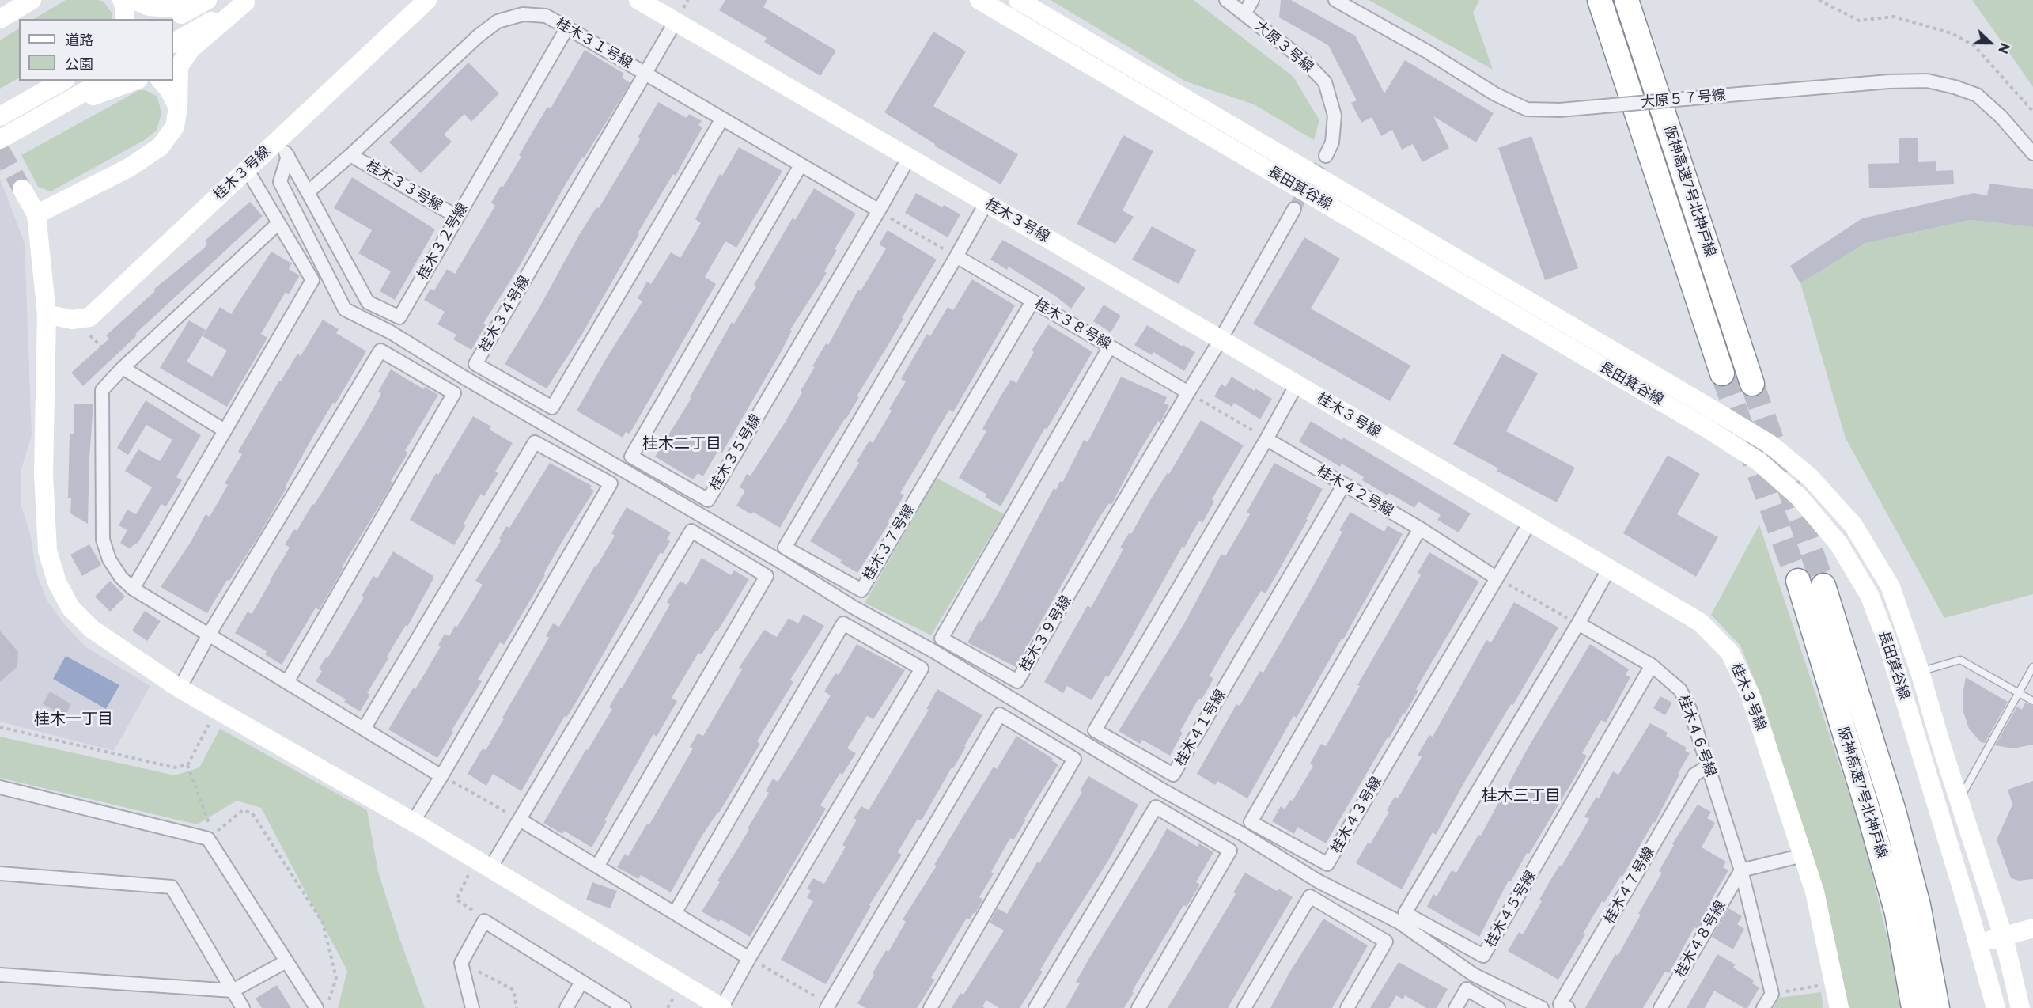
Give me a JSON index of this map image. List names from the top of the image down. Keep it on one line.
{"streets":{"highway":["阪神高速7号北神戸線"],"street":["桂木３１号線","大原３号線","大原５７号線","桂木３号線","桂木３３号線","長田箕谷線","桂木３２号線","桂木３４号線","桂木３８号線","桂木３５号線","桂木４２号線","桂木３７号線","桂木３９号線","桂木４１号線","桂木４６号線","桂木４３号線","桂木４７号線","桂木４５号線","桂木４８号線"]},"crossings":[["桂木３１号線","桂木３３号線"],["桂木３１号線","桂木３２号線"],["桂木３１号線","桂木３４号線"],["桂木３１号線","桂木３５号線"],["桂木３号線","桂木３４号線"],["桂木３号線","桂木４３号線"],["桂木３３号線","桂木３２号線"],["桂木３８号線","桂木３７号線"],["桂木３８号線","桂木３９号線"],["桂木４２号線","桂木４１号線"],["桂木４２号線","桂木４３号線"],["桂木４６号線","桂木４７号線"],["桂木４６号線","桂木４５号線"],["桂木４６号線","桂木４８号線"]],"districts":["桂木二丁目","桂木一丁目","桂木三丁目"],"legend":["道路","公園"],"north":"right"}
